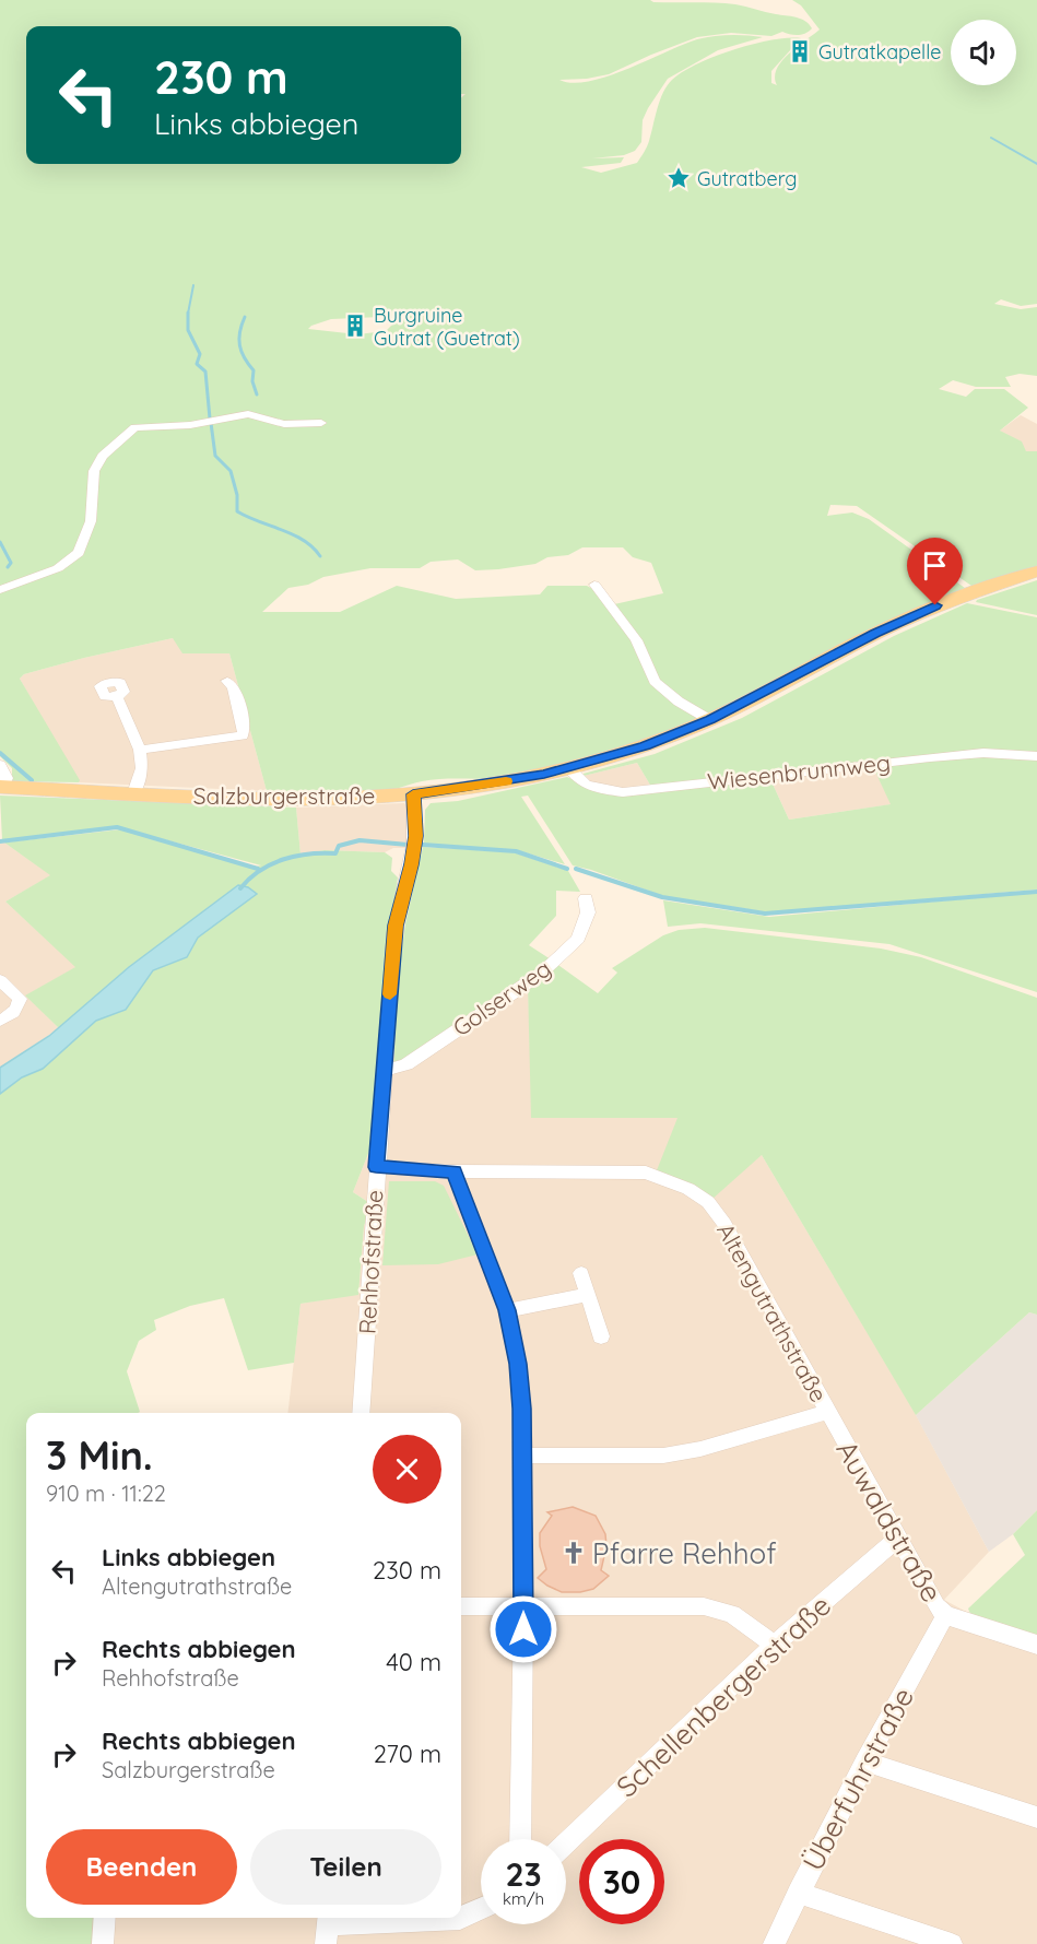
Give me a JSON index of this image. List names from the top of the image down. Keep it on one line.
{"streets":{"main road":["Salzburgerstraße"],"street":["Wiesenbrunnweg","Golserweg","Rehhofstraße","Altengutrathstraße","Auwaldstraße","Schellenbergerstraße","Überfuhrstraße"]},"crossings":[["Wiesenbrunnweg","Salzburgerstraße"],["Salzburgerstraße","Rehhofstraße"],["Golserweg","Rehhofstraße"],["Rehhofstraße","Altengutrathstraße"],["Altengutrathstraße","Auwaldstraße"],["Auwaldstraße","Schellenbergerstraße"],["Auwaldstraße","Überfuhrstraße"]],"places":{"building":["Gutratkapelle","Burgruine Gutrat (Guetrat)"],"place":["Gutratberg"],"church":["Pfarre Rehhof"]},"page":{"turn":["230 m","Links abbiegen"],"heading":["3 Min.","910 m · 11:22"],"list":[{"name":"Links abbiegen","note":"Altengutrathstraße","value":"230 m"},{"name":"Rechts abbiegen","note":"Rehhofstraße","value":"40 m"},{"name":"Rechts abbiegen","note":"Salzburgerstraße","value":"270 m"}],"buttons":["Beenden","Teilen"],"speed":"23 km/h","limit":"30"}}
